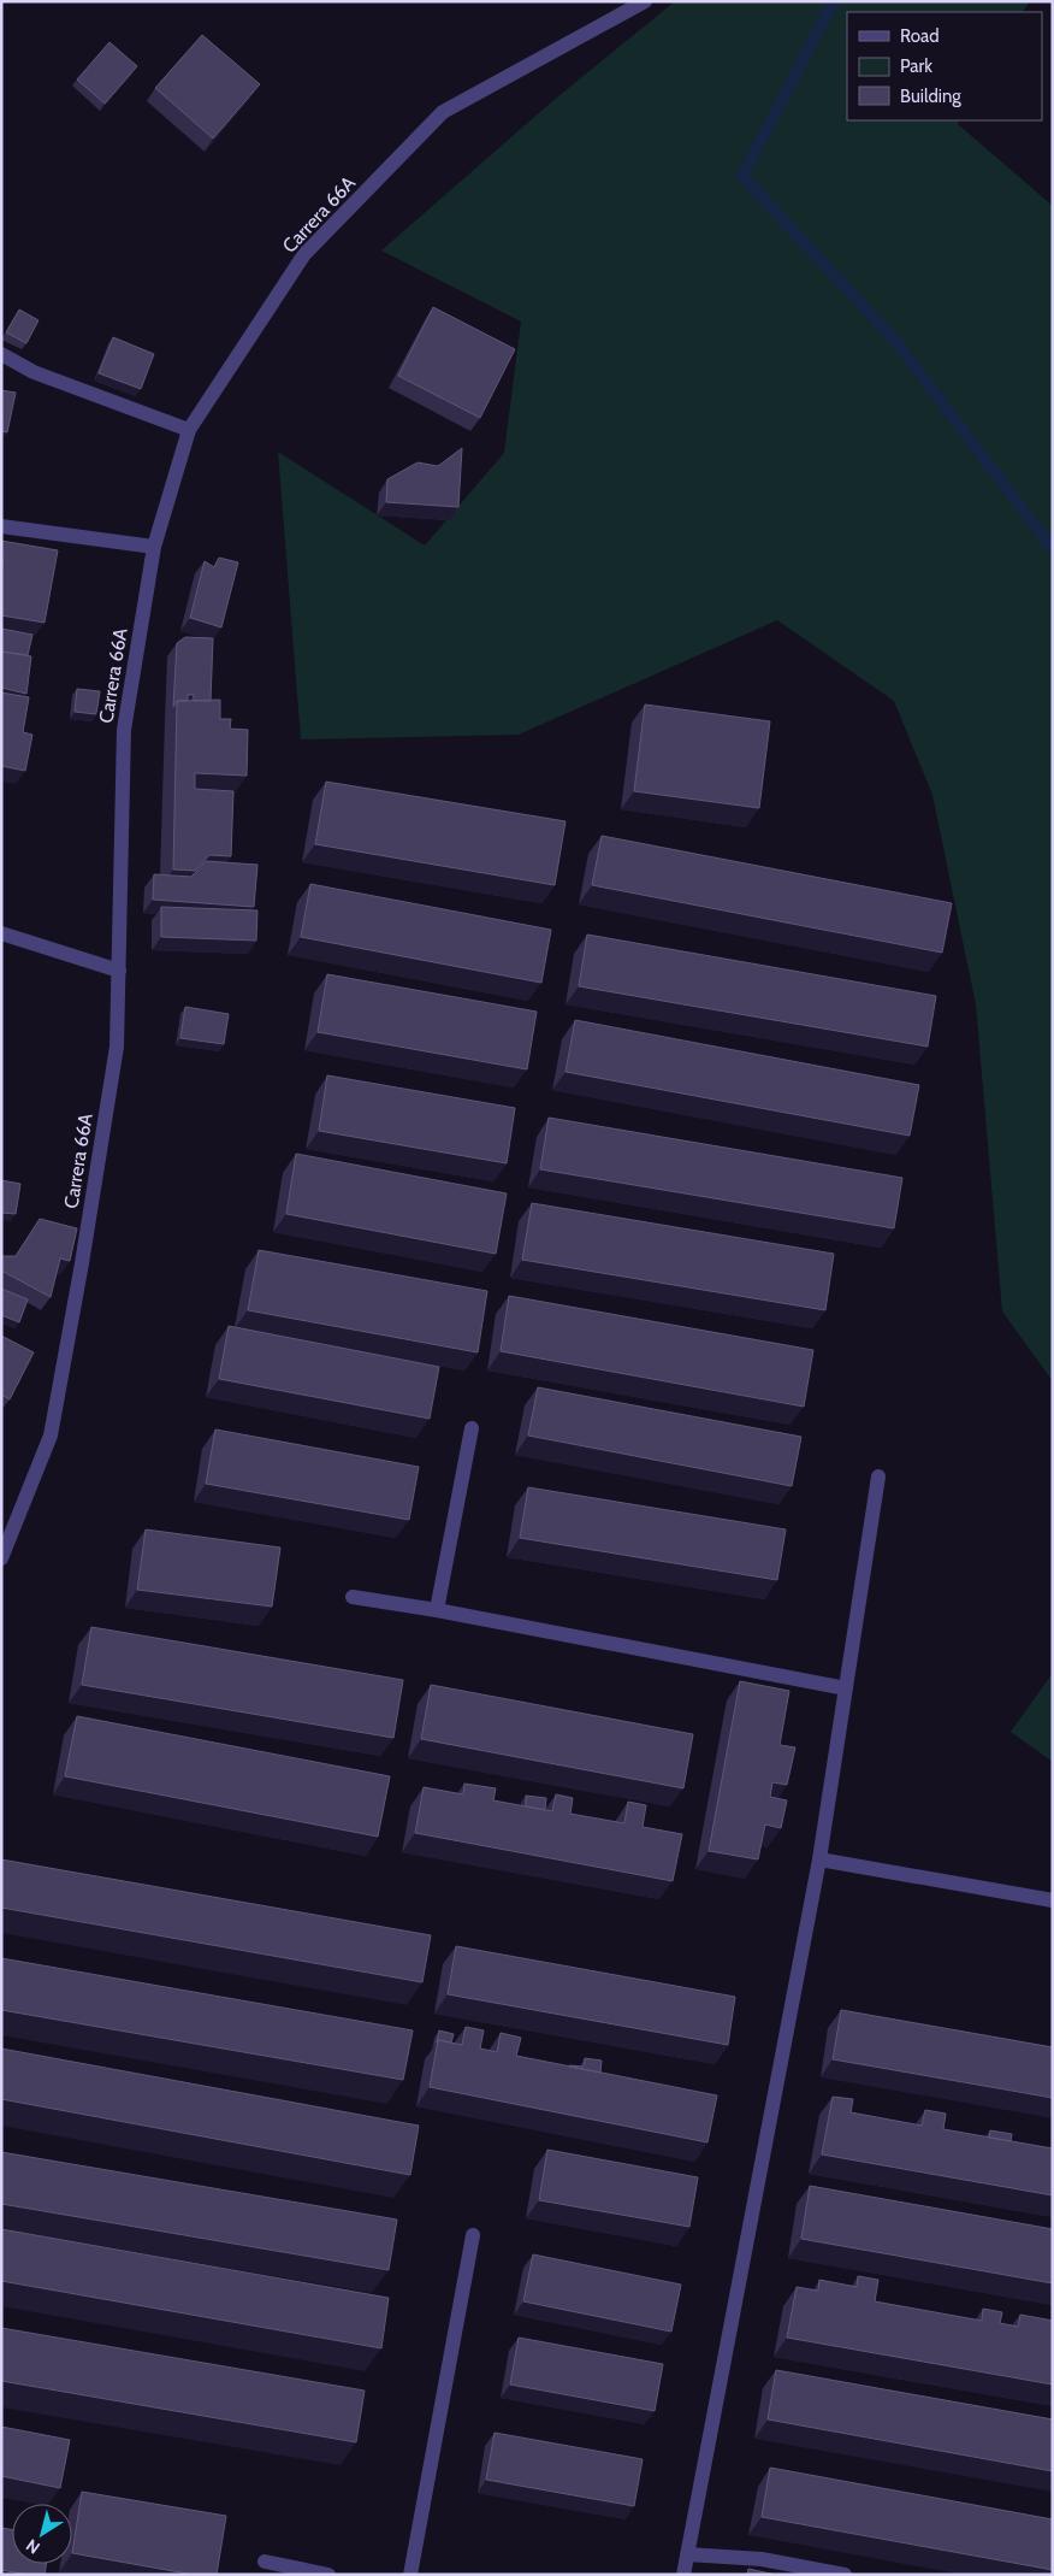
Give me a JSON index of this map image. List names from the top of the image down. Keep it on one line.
{"streets":{"street":["Carrera 66A"]},"legend":["Road","Park","Building"],"north":"bottom left"}
